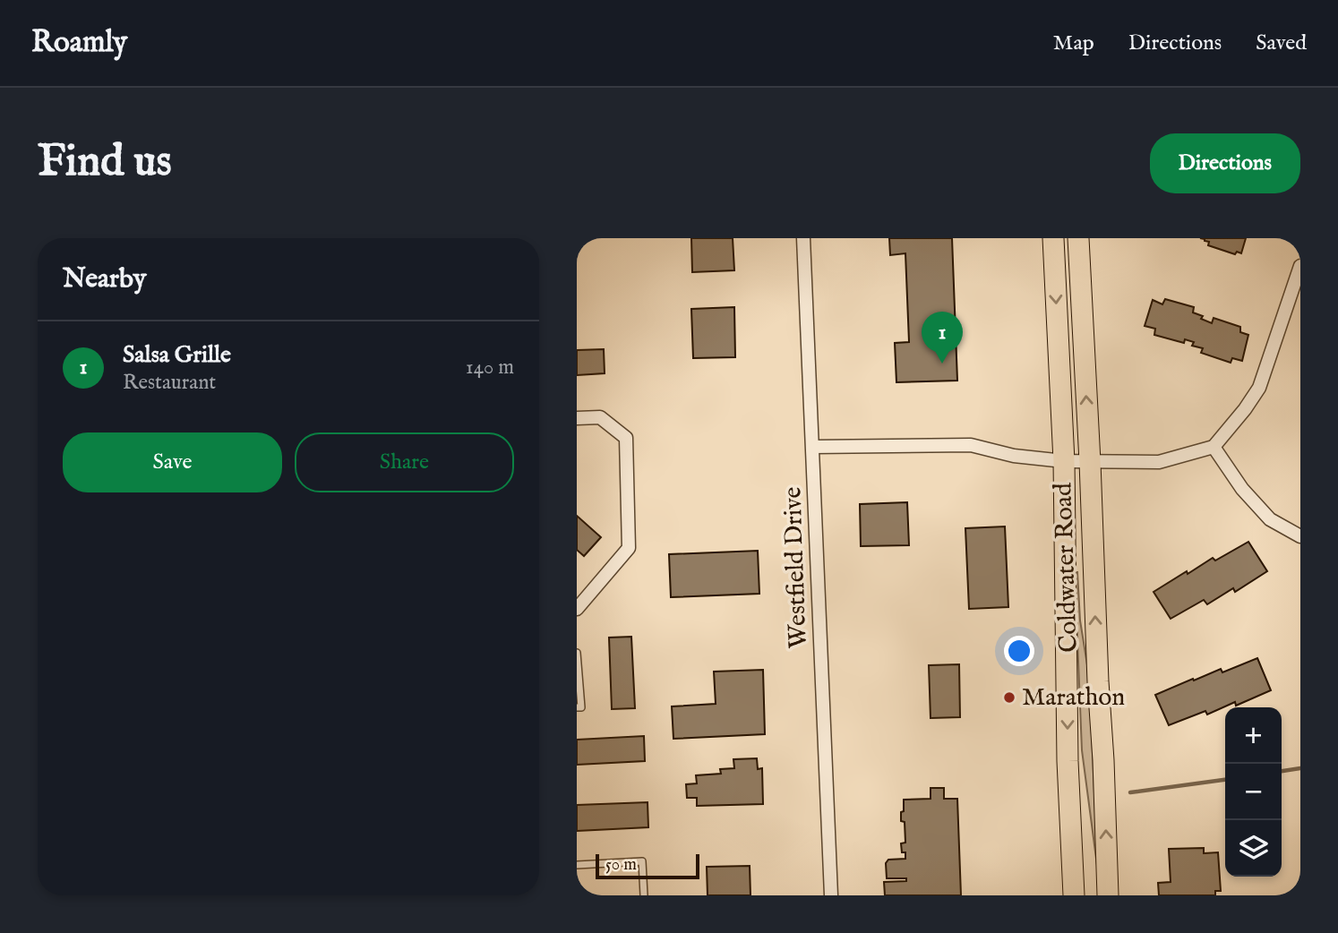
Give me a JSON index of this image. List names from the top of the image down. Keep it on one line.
{"streets":{"main road":["Coldwater Road"],"street":["Westfield Drive"]},"places":["Marathon"],"scale_bar":"50 m","page":{"header":"Roamly","nav":["Map","Directions","Saved"],"buttons":["Directions",["Save","Share"]],"title":"Find us","heading":"Nearby","pins":"1","list":[{"mark":"1","name":"Salsa Grille","note":"Restaurant","value":"140 m"}],"map_buttons":["+","−"],"scale":"50 m"}}
